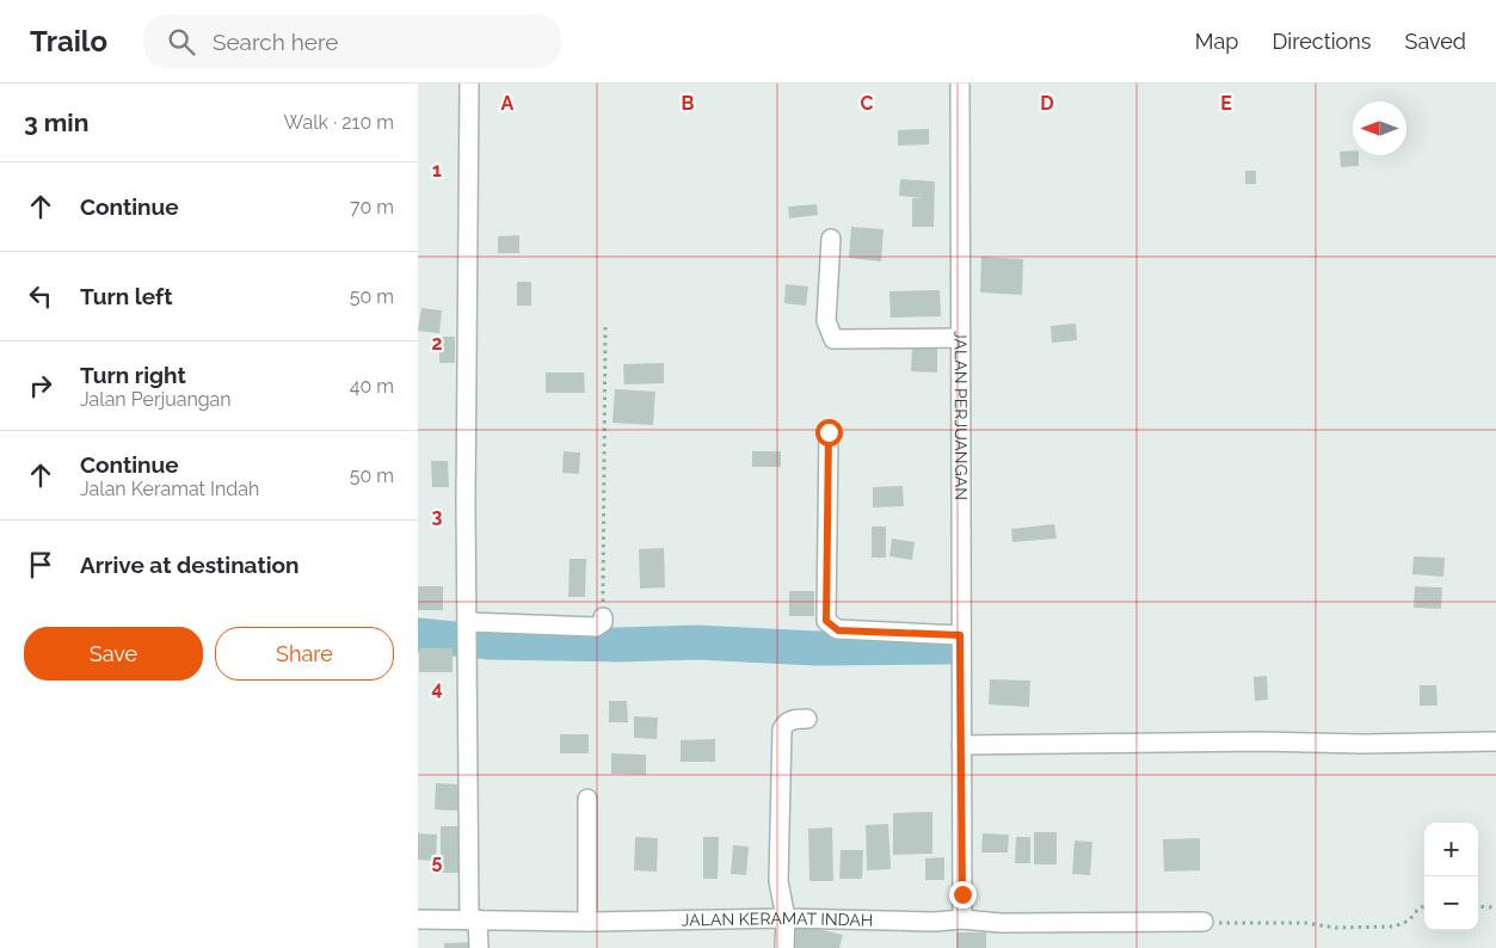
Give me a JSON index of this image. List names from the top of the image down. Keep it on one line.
{"streets":{"street":["JALAN PERJUANGAN","JALAN KERAMAT INDAH"]},"north":"left","page":{"header":"Trailo","search":"Search here","nav":["Map","Directions","Saved"],"heading":["3 min","Walk · 210 m"],"list":[["Continue","70 m"],["Turn left","50 m"],["Turn right","Jalan Perjuangan","40 m"],["Continue","Jalan Keramat Indah","50 m"],"Arrive at destination"],"buttons":["Save","Share"],"map_buttons":["+","−"]},"grid":{"columns":["A","B","C","D","E"],"rows":["1","2","3","4","5"]}}
